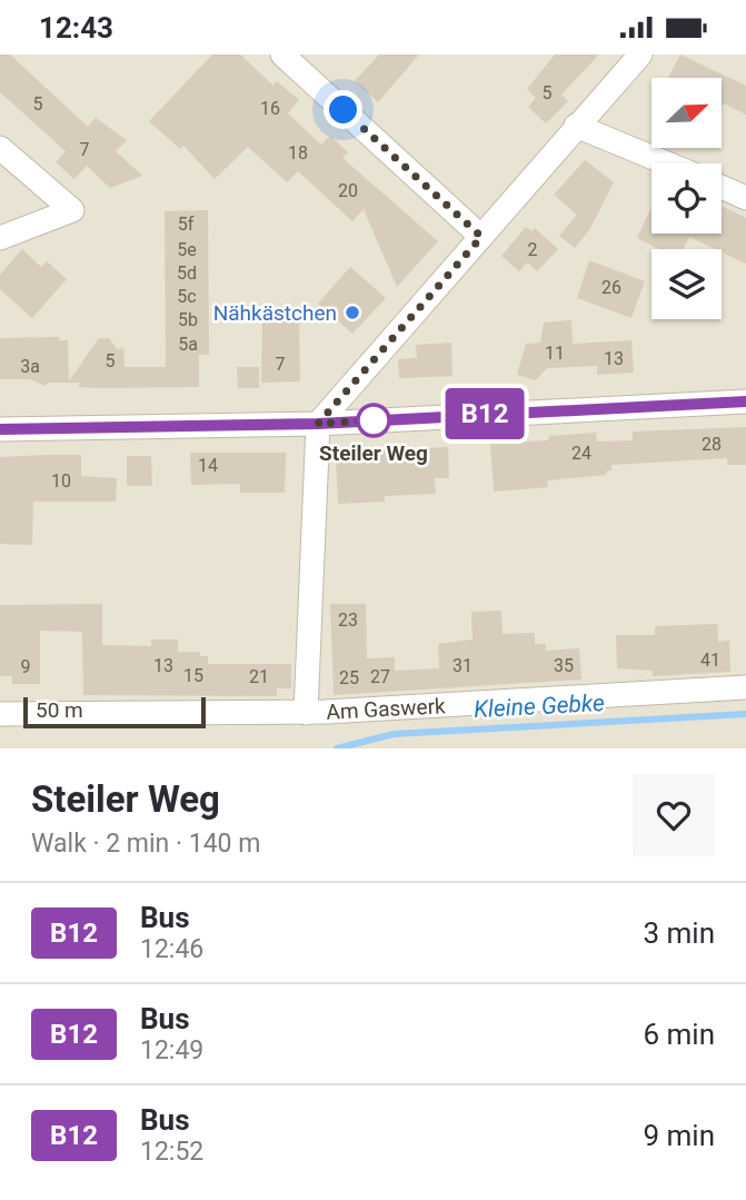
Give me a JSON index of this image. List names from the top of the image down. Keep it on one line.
{"streets":{"street":["Am Gaswerk"]},"water":["Kleine Gebke"],"places":["Nähkästchen","Steiler Weg"],"lines":["bus line B12"],"house_numbers":["5","5","16","7","18","20","5f","5e","2","5d","26","5c","5b","5a","11","13","5","7","3a","28","24","14","10","23","41","13","31","35","9","15","21","27","25"],"scale_bar":"50 m","north":"top right","page":{"status":"12:43","on_map":"B12","scale":"50 m","heading":["Steiler Weg","Walk · 2 min · 140 m"],"list":[{"mark":"B12","name":"Bus","note":"12:46","value":"3 min"},{"mark":"B12","name":"Bus","note":"12:49","value":"6 min"},{"mark":"B12","name":"Bus","note":"12:52","value":"9 min"}]}}
